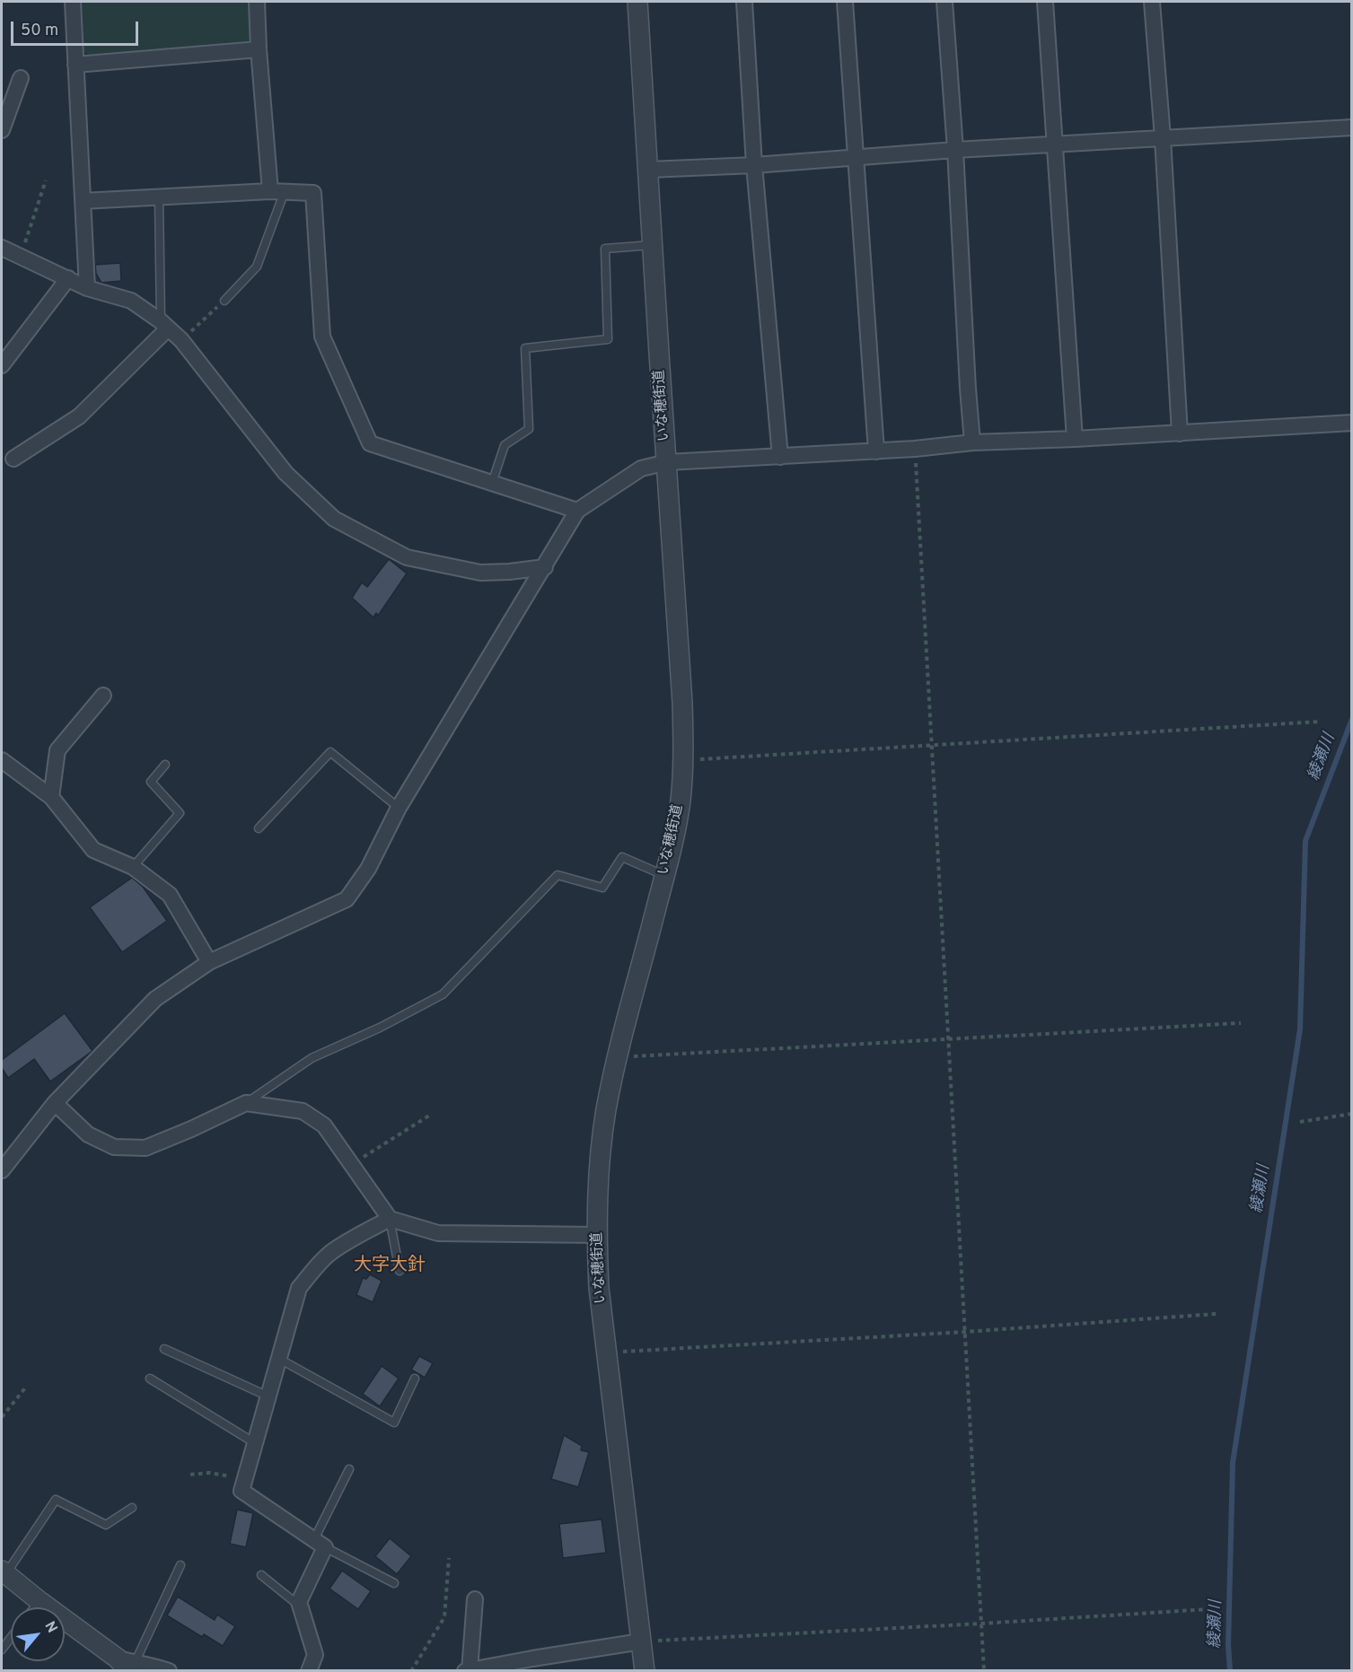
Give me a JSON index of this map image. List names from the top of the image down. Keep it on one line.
{"streets":{"street":["いな穂街道"]},"districts":["大字大針"],"water":["綾瀬川"],"scale_bar":"50 m","north":"top right"}
